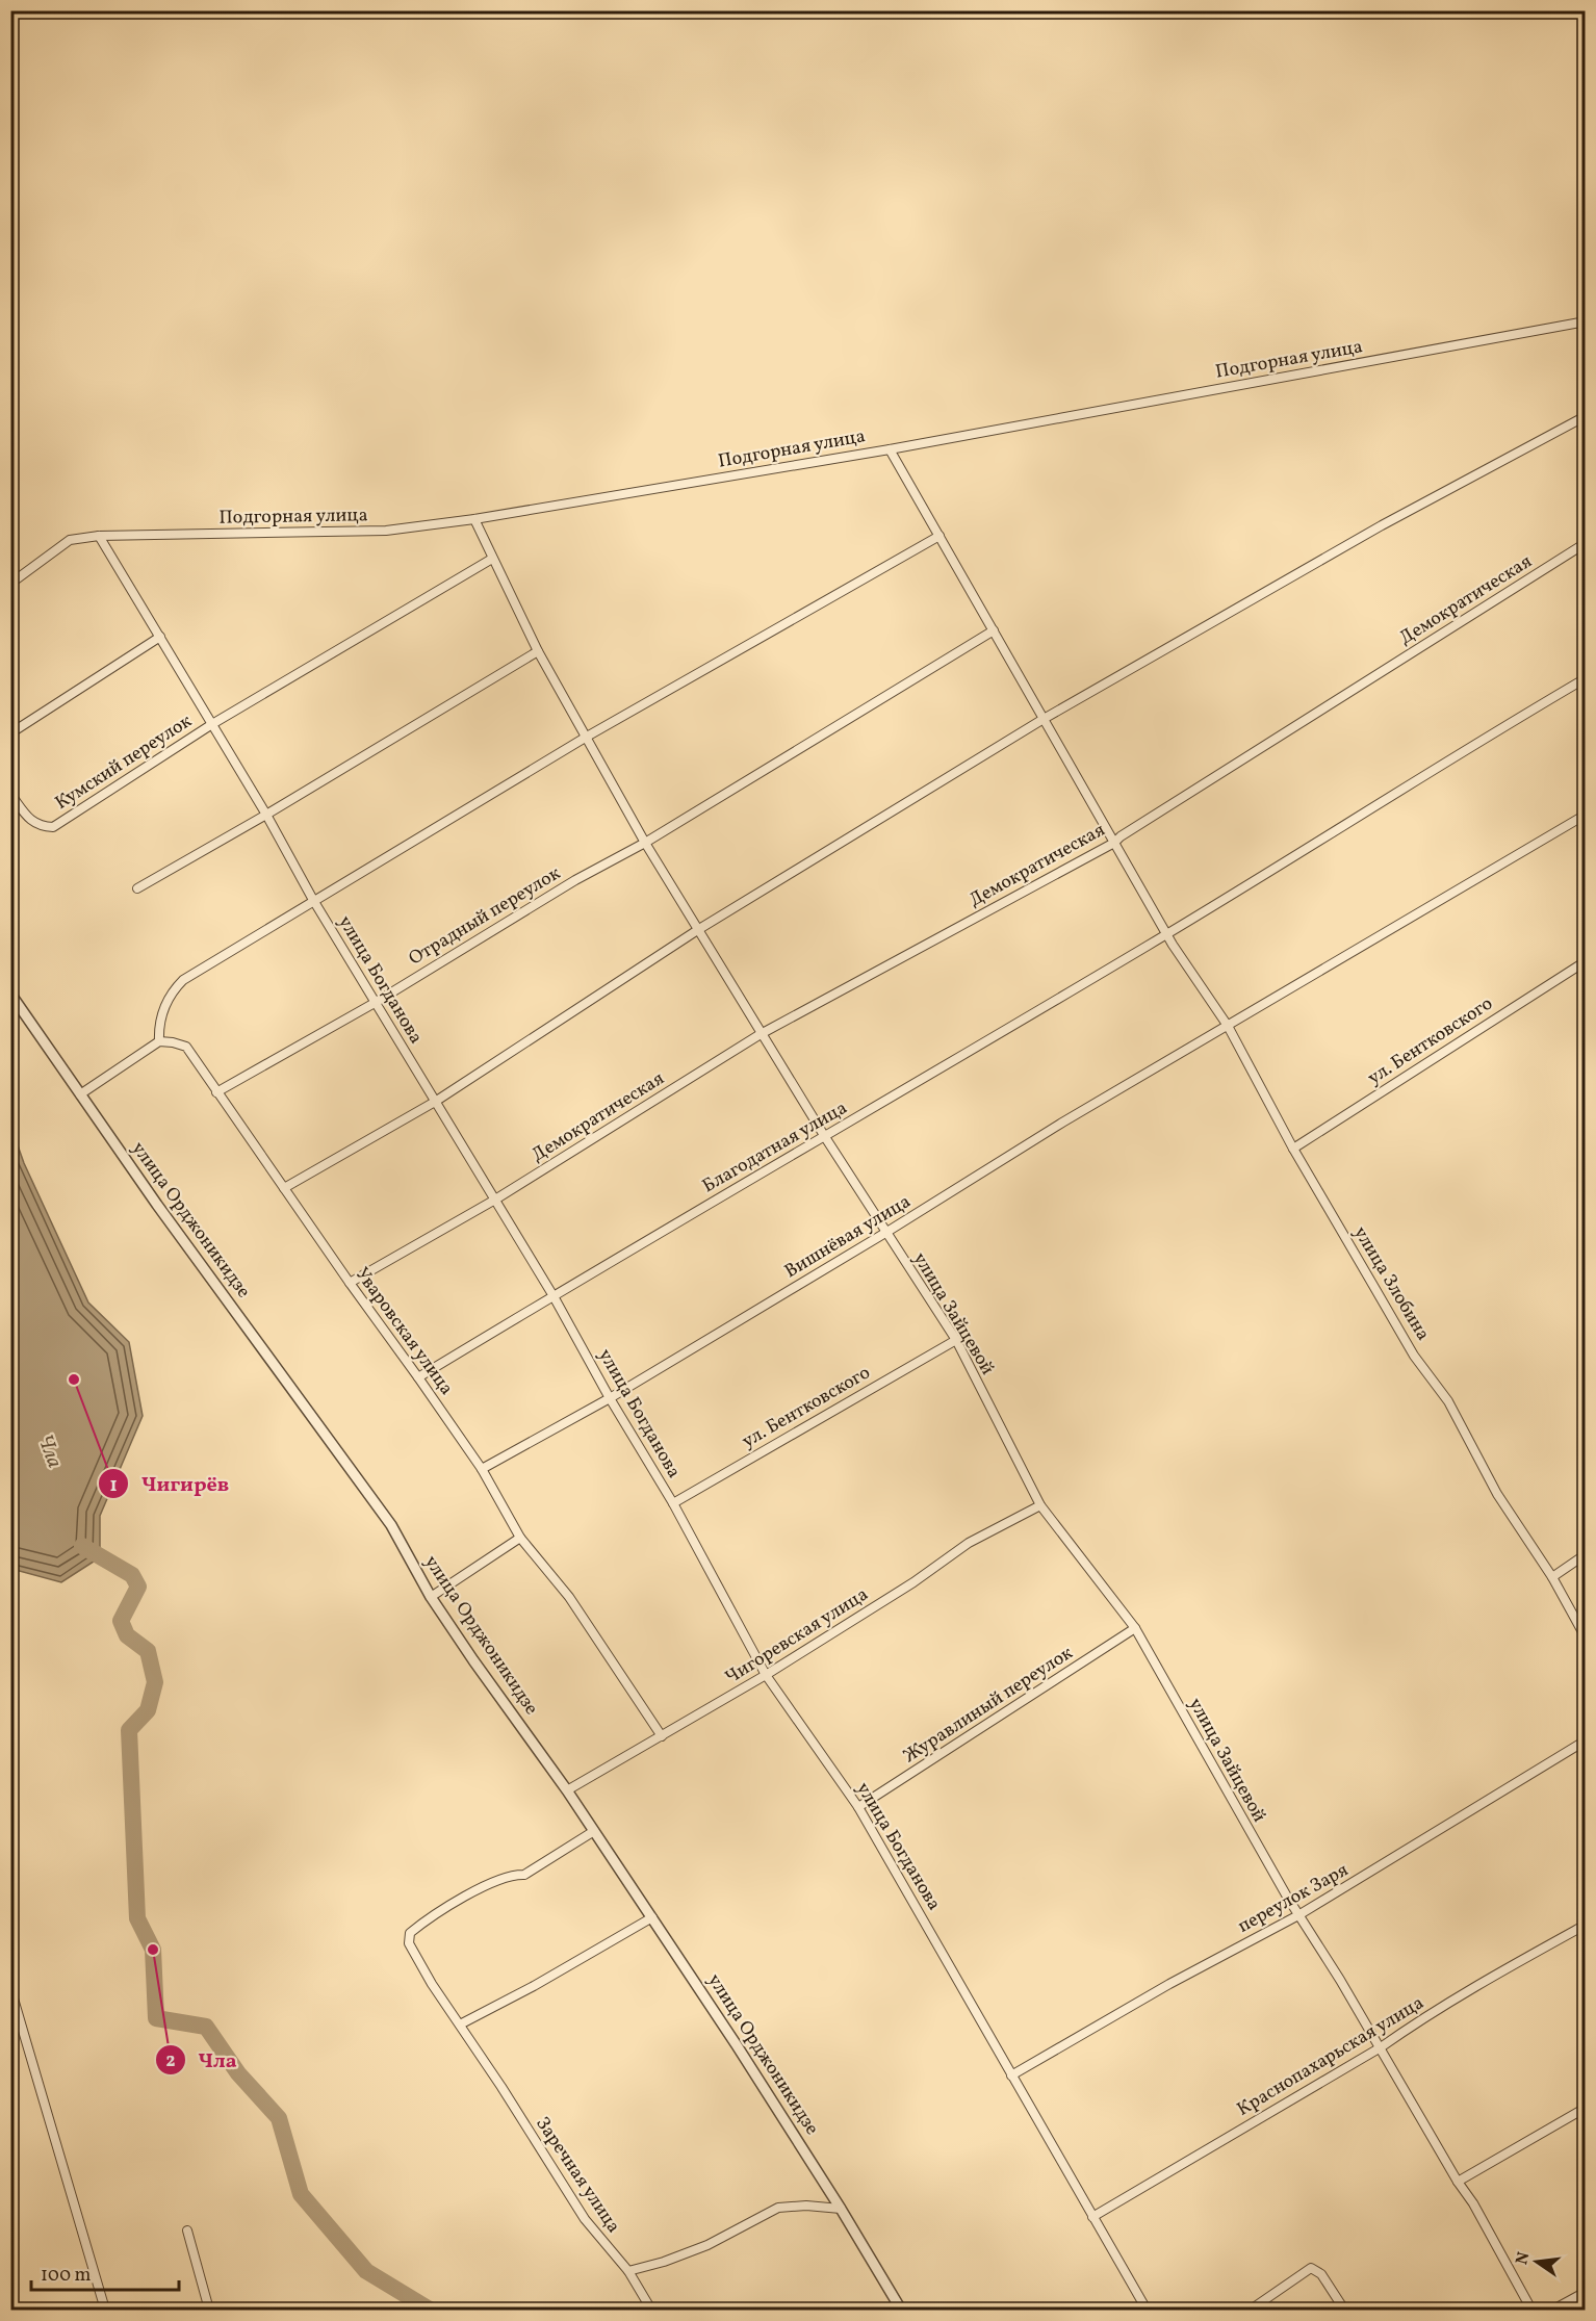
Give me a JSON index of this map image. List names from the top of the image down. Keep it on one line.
{"streets":{"street":["Подгорная улица","Демократическая","Кумский переулок","Отрадный переулок","улица Богданова","ул. Бентковского","Благодатная улица","улица Орджоникидзе","Вишнёвая улица","улица Злобина","улица Зайцевой","Уваровская улица","Чигоревская улица","Журавлиный переулок","переулок Заря","Краснопахарьская улица","Заречная улица"]},"crossings":[["Подгорная улица","улица Богданова"],["Подгорная улица","улица Злобина"],["Подгорная улица","улица Зайцевой"],["Демократическая","улица Богданова"],["Демократическая","улица Злобина"],["Демократическая","улица Зайцевой"],["Демократическая","Уваровская улица"],["Кумский переулок","улица Богданова"],["Кумский переулок","улица Зайцевой"],["Отрадный переулок","улица Богданова"],["Отрадный переулок","улица Злобина"],["Отрадный переулок","улица Зайцевой"],["Отрадный переулок","Уваровская улица"],["улица Богданова","ул. Бентковского"],["улица Богданова","Благодатная улица"],["улица Богданова","Вишнёвая улица"],["улица Богданова","Чигоревская улица"],["улица Богданова","Журавлиный переулок"],["улица Богданова","переулок Заря"],["улица Богданова","Краснопахарьская улица"],["ул. Бентковского","улица Злобина"],["ул. Бентковского","улица Зайцевой"],["Благодатная улица","улица Злобина"],["Благодатная улица","улица Зайцевой"],["Благодатная улица","Уваровская улица"],["улица Орджоникидзе","Чигоревская улица"],["улица Орджоникидзе","Заречная улица"],["Вишнёвая улица","улица Злобина"],["Вишнёвая улица","улица Зайцевой"],["Вишнёвая улица","Уваровская улица"],["улица Зайцевой","Чигоревская улица"],["улица Зайцевой","Журавлиный переулок"],["улица Зайцевой","переулок Заря"],["улица Зайцевой","Краснопахарьская улица"],["Уваровская улица","Чигоревская улица"]],"water":["Чла"],"places":["Чигирёв","Чла"],"scale_bar":"100 m","north":"left"}
